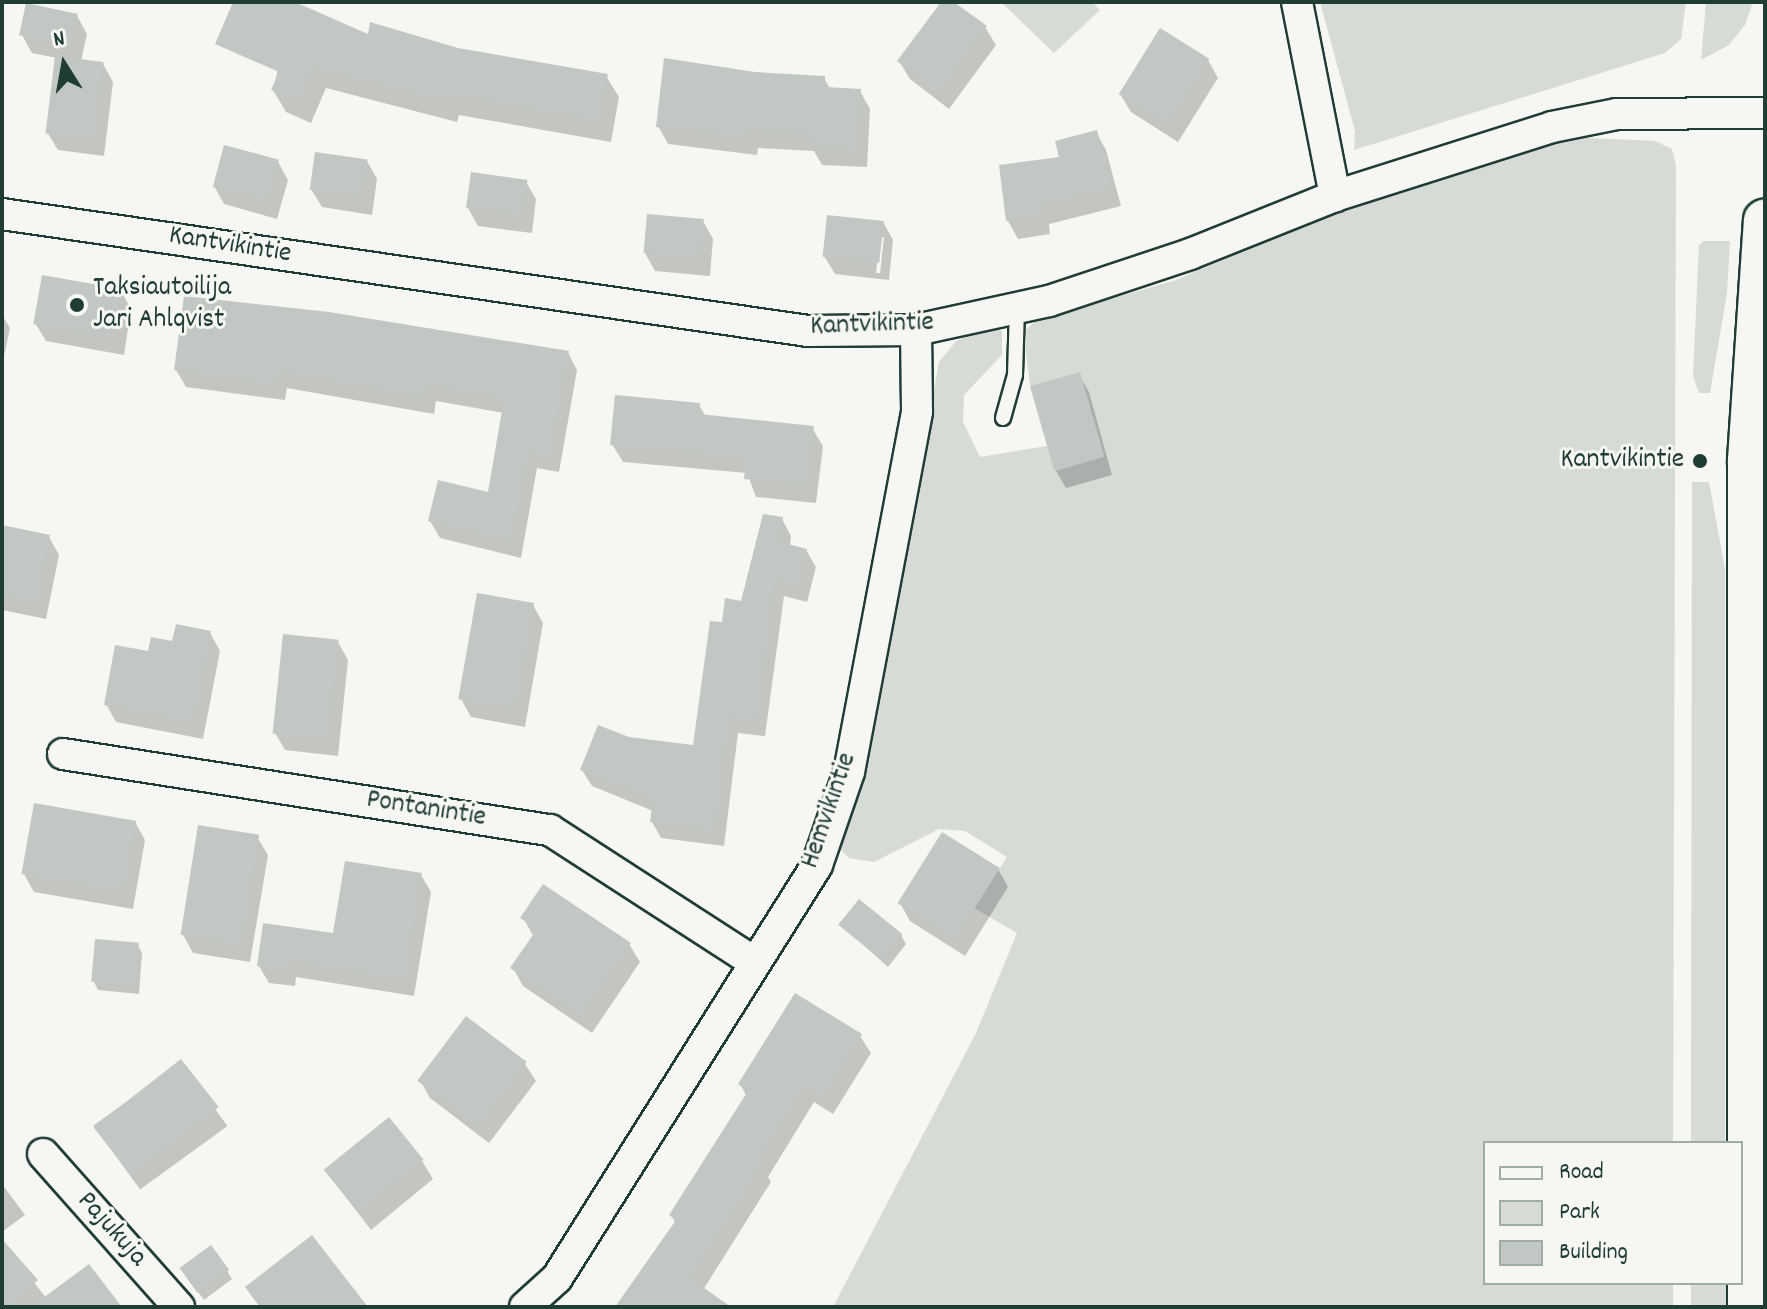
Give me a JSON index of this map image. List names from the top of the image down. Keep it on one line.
{"streets":{"street":["Kantvikintie","Pontanintie","Hemvikintie","Pajukuja"]},"crossings":[["Kantvikintie","Hemvikintie"],["Pontanintie","Hemvikintie"]],"places":["Taksiautoilija Jari Ahlqvist","Kantvikintie"],"legend":["Road","Park","Building"],"north":"top"}
